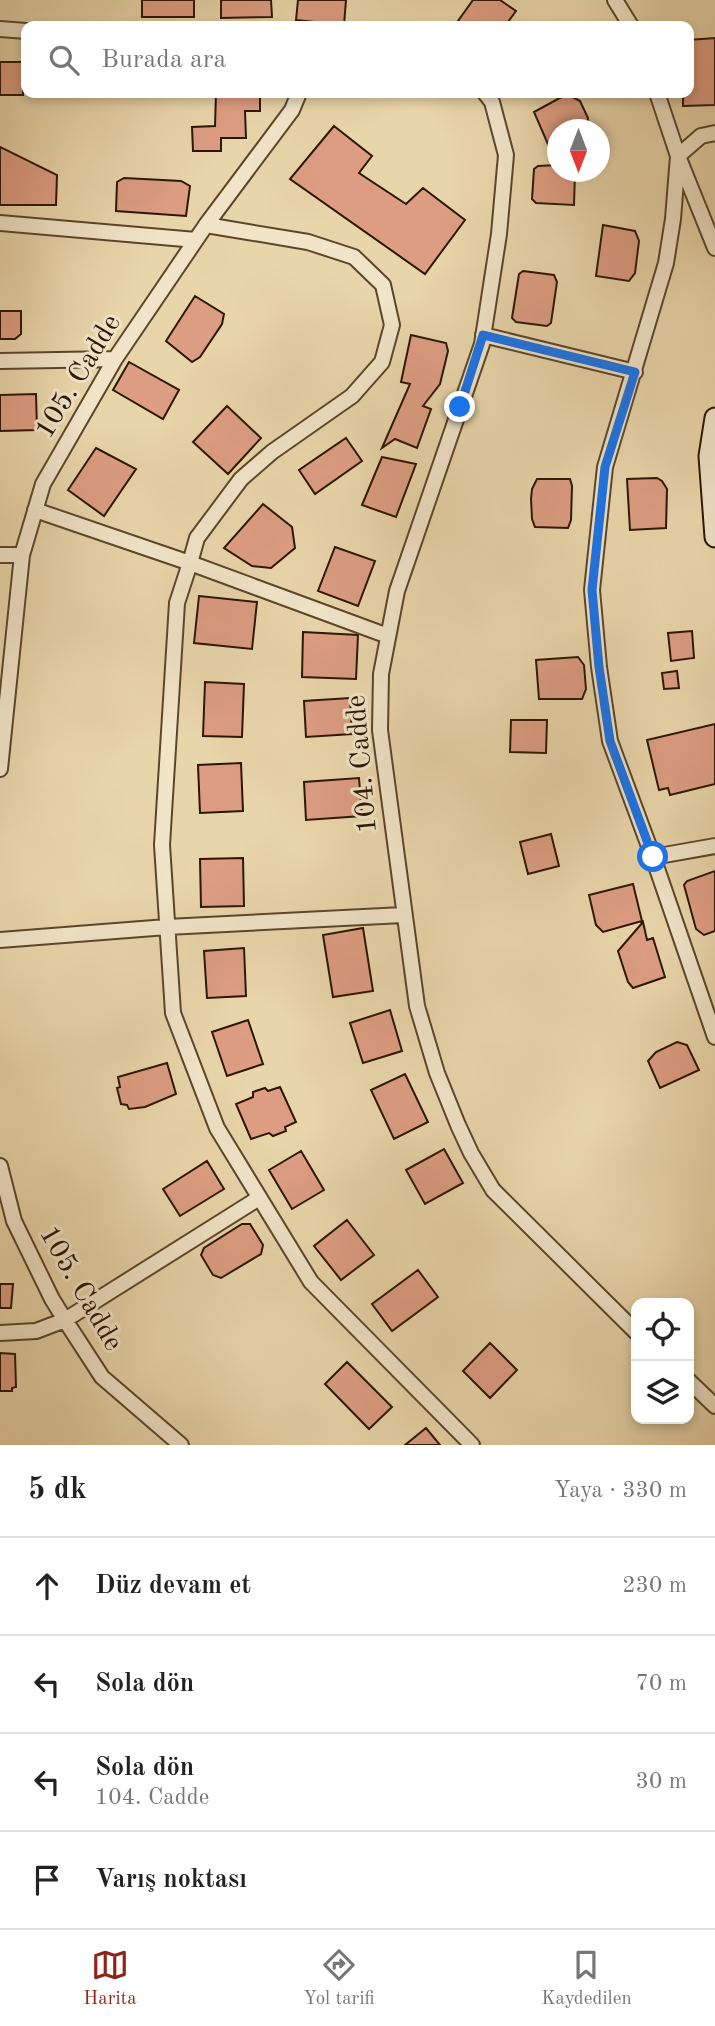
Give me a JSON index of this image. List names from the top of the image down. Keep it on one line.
{"streets":{"street":["105. Cadde","104. Cadde"]},"north":"bottom","page":{"search":"Burada ara","heading":["5 dk","Yaya · 330 m"],"list":[["Düz devam et","230 m"],["Sola dön","70 m"],["Sola dön","104. Cadde","30 m"],"Varış noktası"],"nav":["Harita","Yol tarifi","Kaydedilen"]}}
